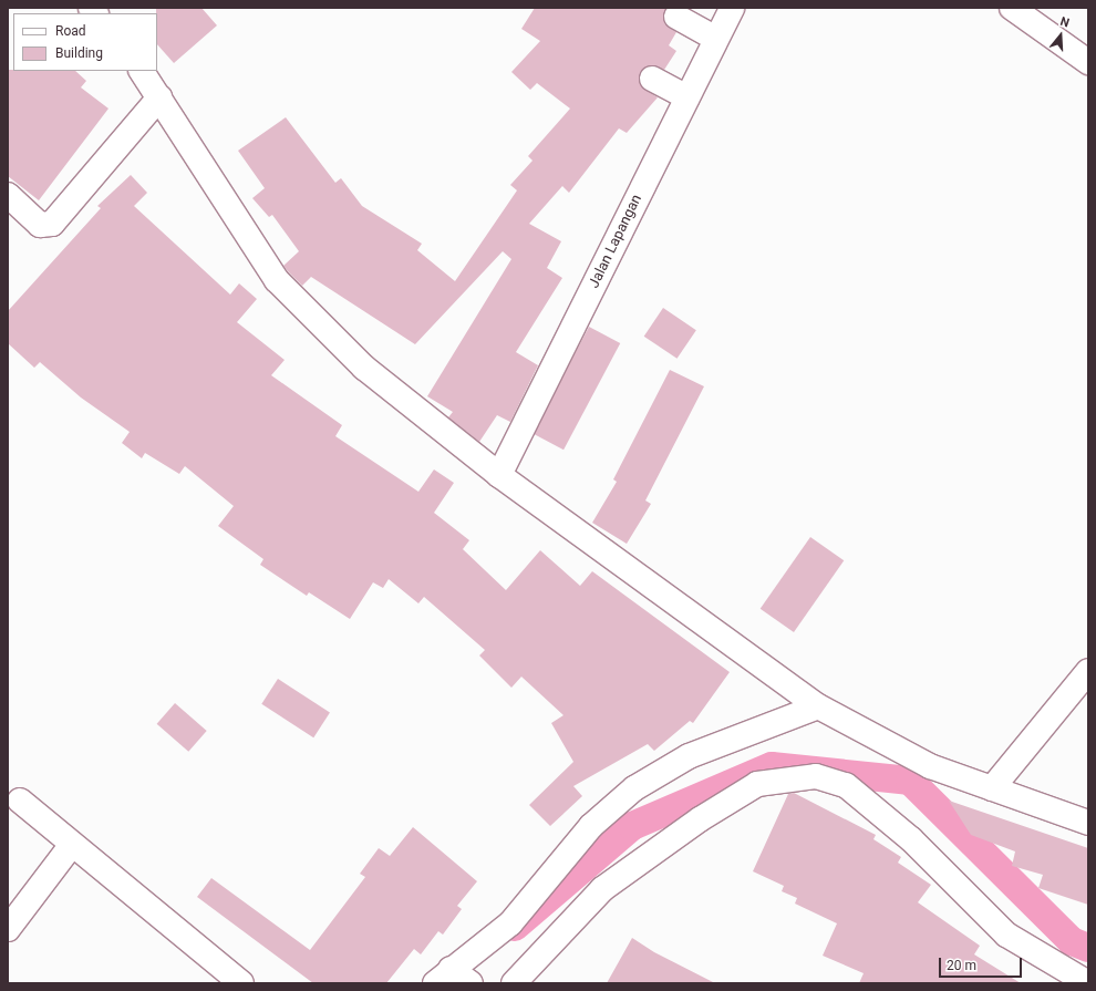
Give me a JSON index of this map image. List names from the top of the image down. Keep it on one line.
{"streets":{"street":["Jalan Lapangan"]},"legend":["Road","Building"],"scale_bar":"20 m","north":"top"}
